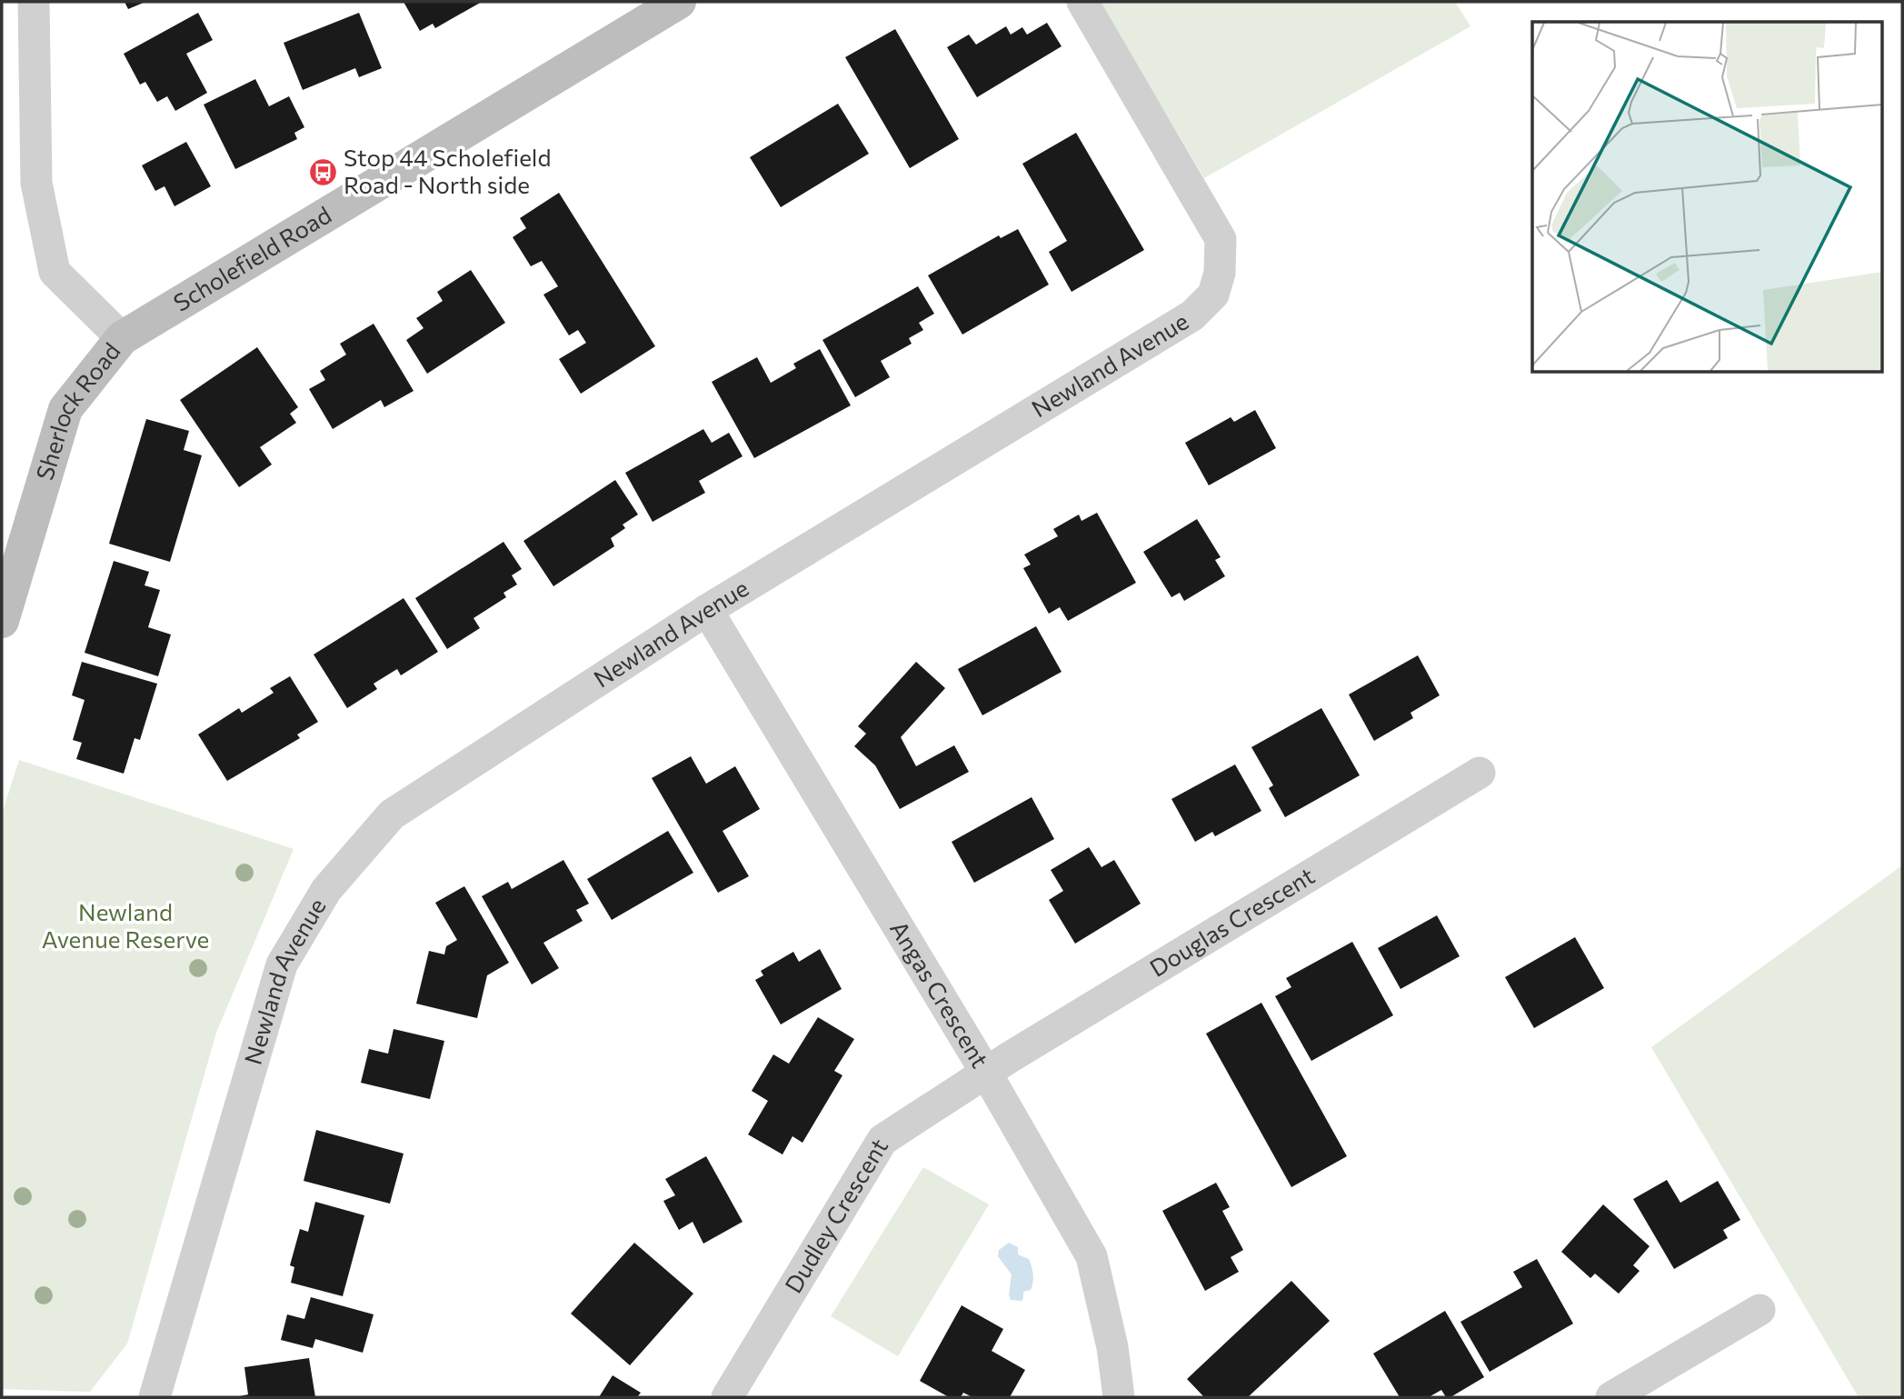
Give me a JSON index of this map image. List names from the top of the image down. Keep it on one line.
{"streets":{"street":["Scholefield Road","Newland Avenue","Sherlock Road","Douglas Crescent","Angas Crescent","Dudley Crescent"]},"crossings":[["Scholefield Road","Sherlock Road"],["Newland Avenue","Angas Crescent"],["Douglas Crescent","Angas Crescent"],["Douglas Crescent","Dudley Crescent"],["Angas Crescent","Dudley Crescent"]],"parks":["Newland Avenue Reserve"],"places":{"bus stop":["Stop 44 Scholefield Road - North side"]}}
